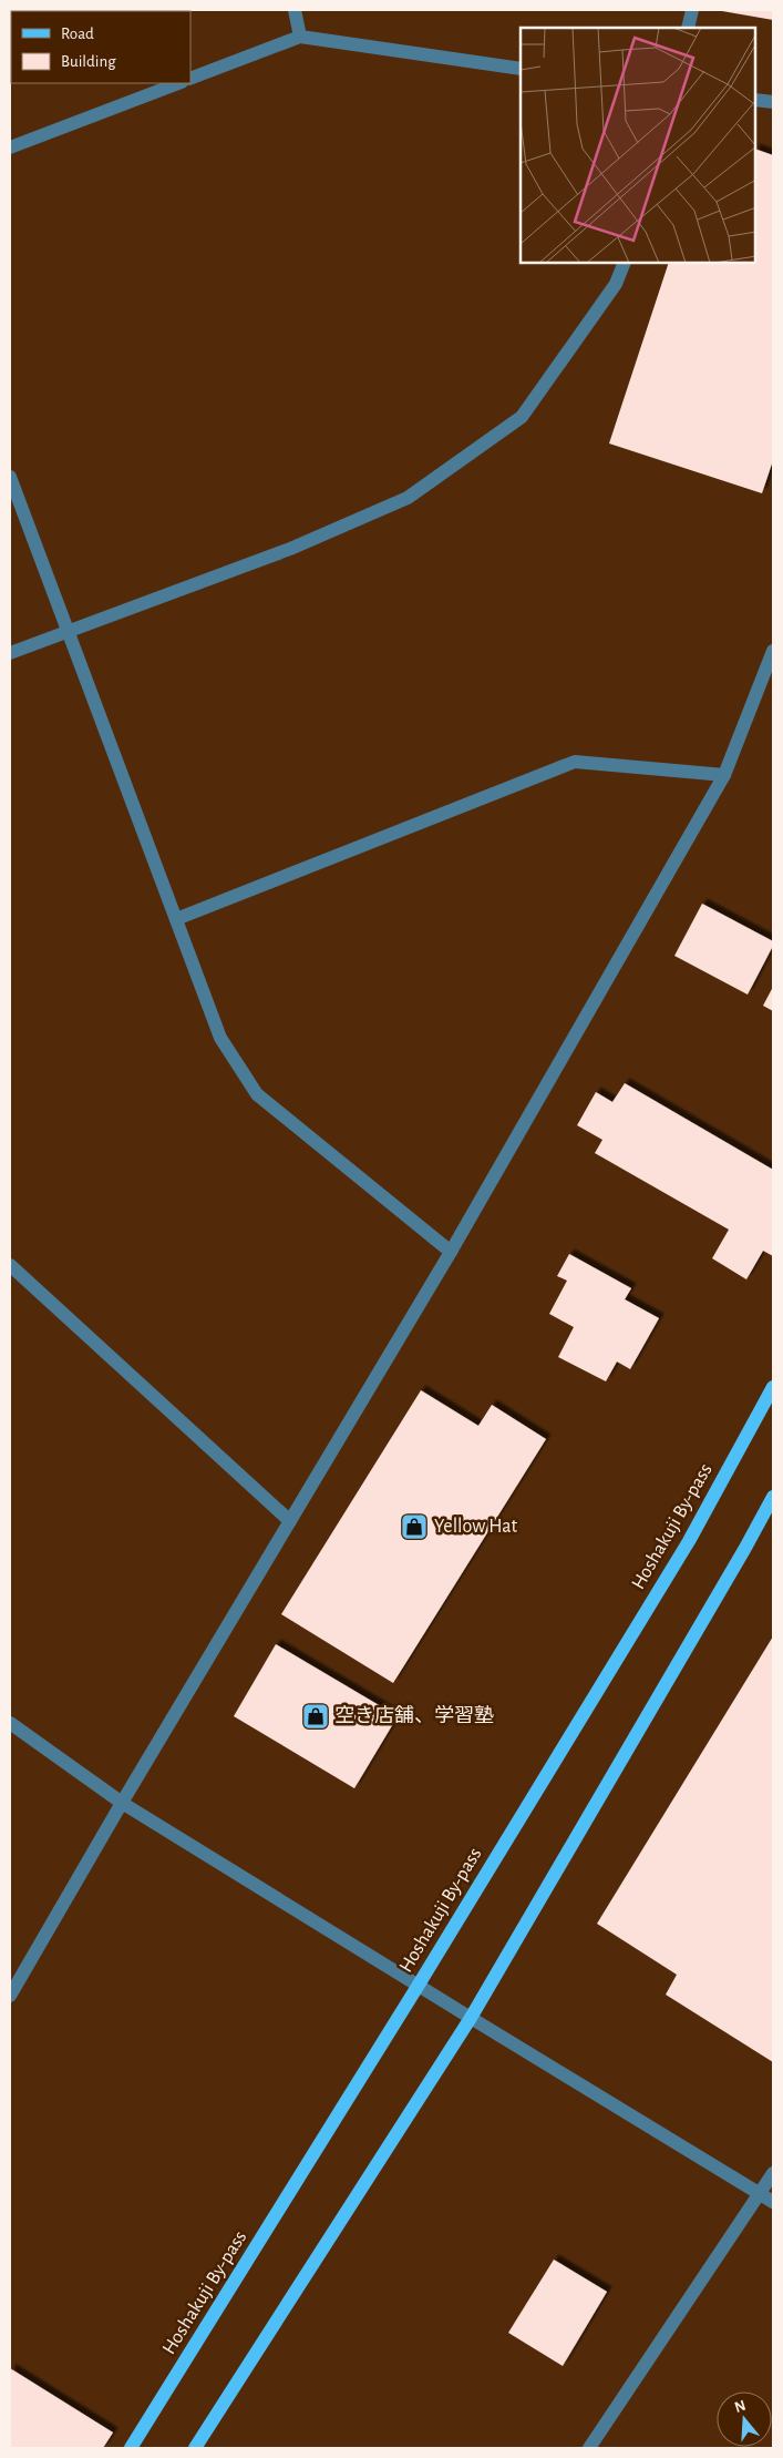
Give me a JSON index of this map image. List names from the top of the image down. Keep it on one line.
{"streets":{"main road":["Hoshakuji By-pass"]},"places":{"shop":["Yellow Hat","空き店舗、学習塾"]},"legend":["Road","Building"],"north":"top"}
